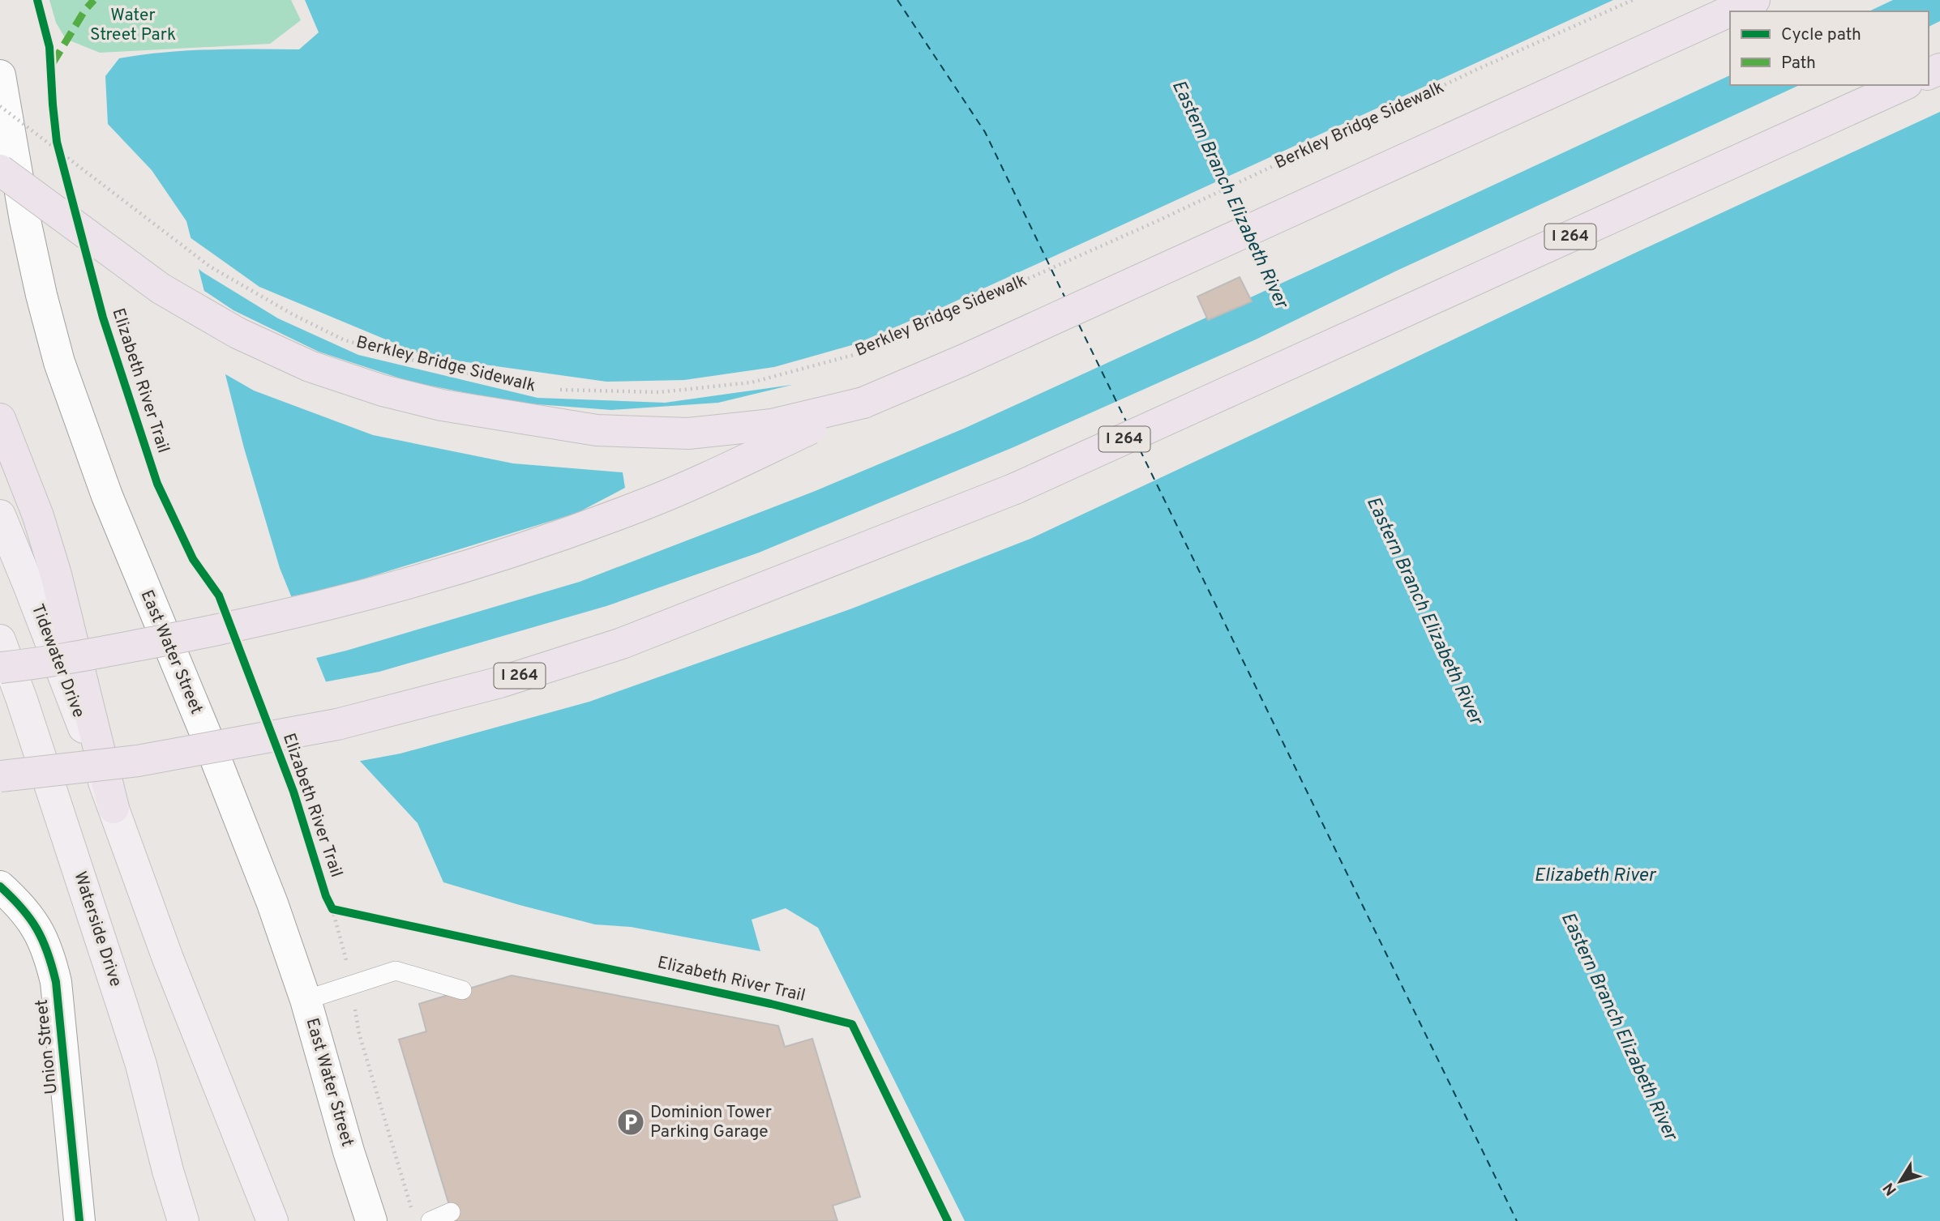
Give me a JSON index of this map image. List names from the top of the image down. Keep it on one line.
{"streets":{"highway":["I 264"],"main road":["East Water Street","Tidewater Drive","Waterside Drive","Union Street"],"path":["Berkley Bridge Sidewalk"],"cycle path":["Elizabeth River Trail"]},"water":["Eastern Branch Elizabeth River","Elizabeth River"],"parks":["Water Street Park"],"places":{"parking":["Dominion Tower Parking Garage"]},"legend":["Cycle path","Path"],"north":"bottom left"}
